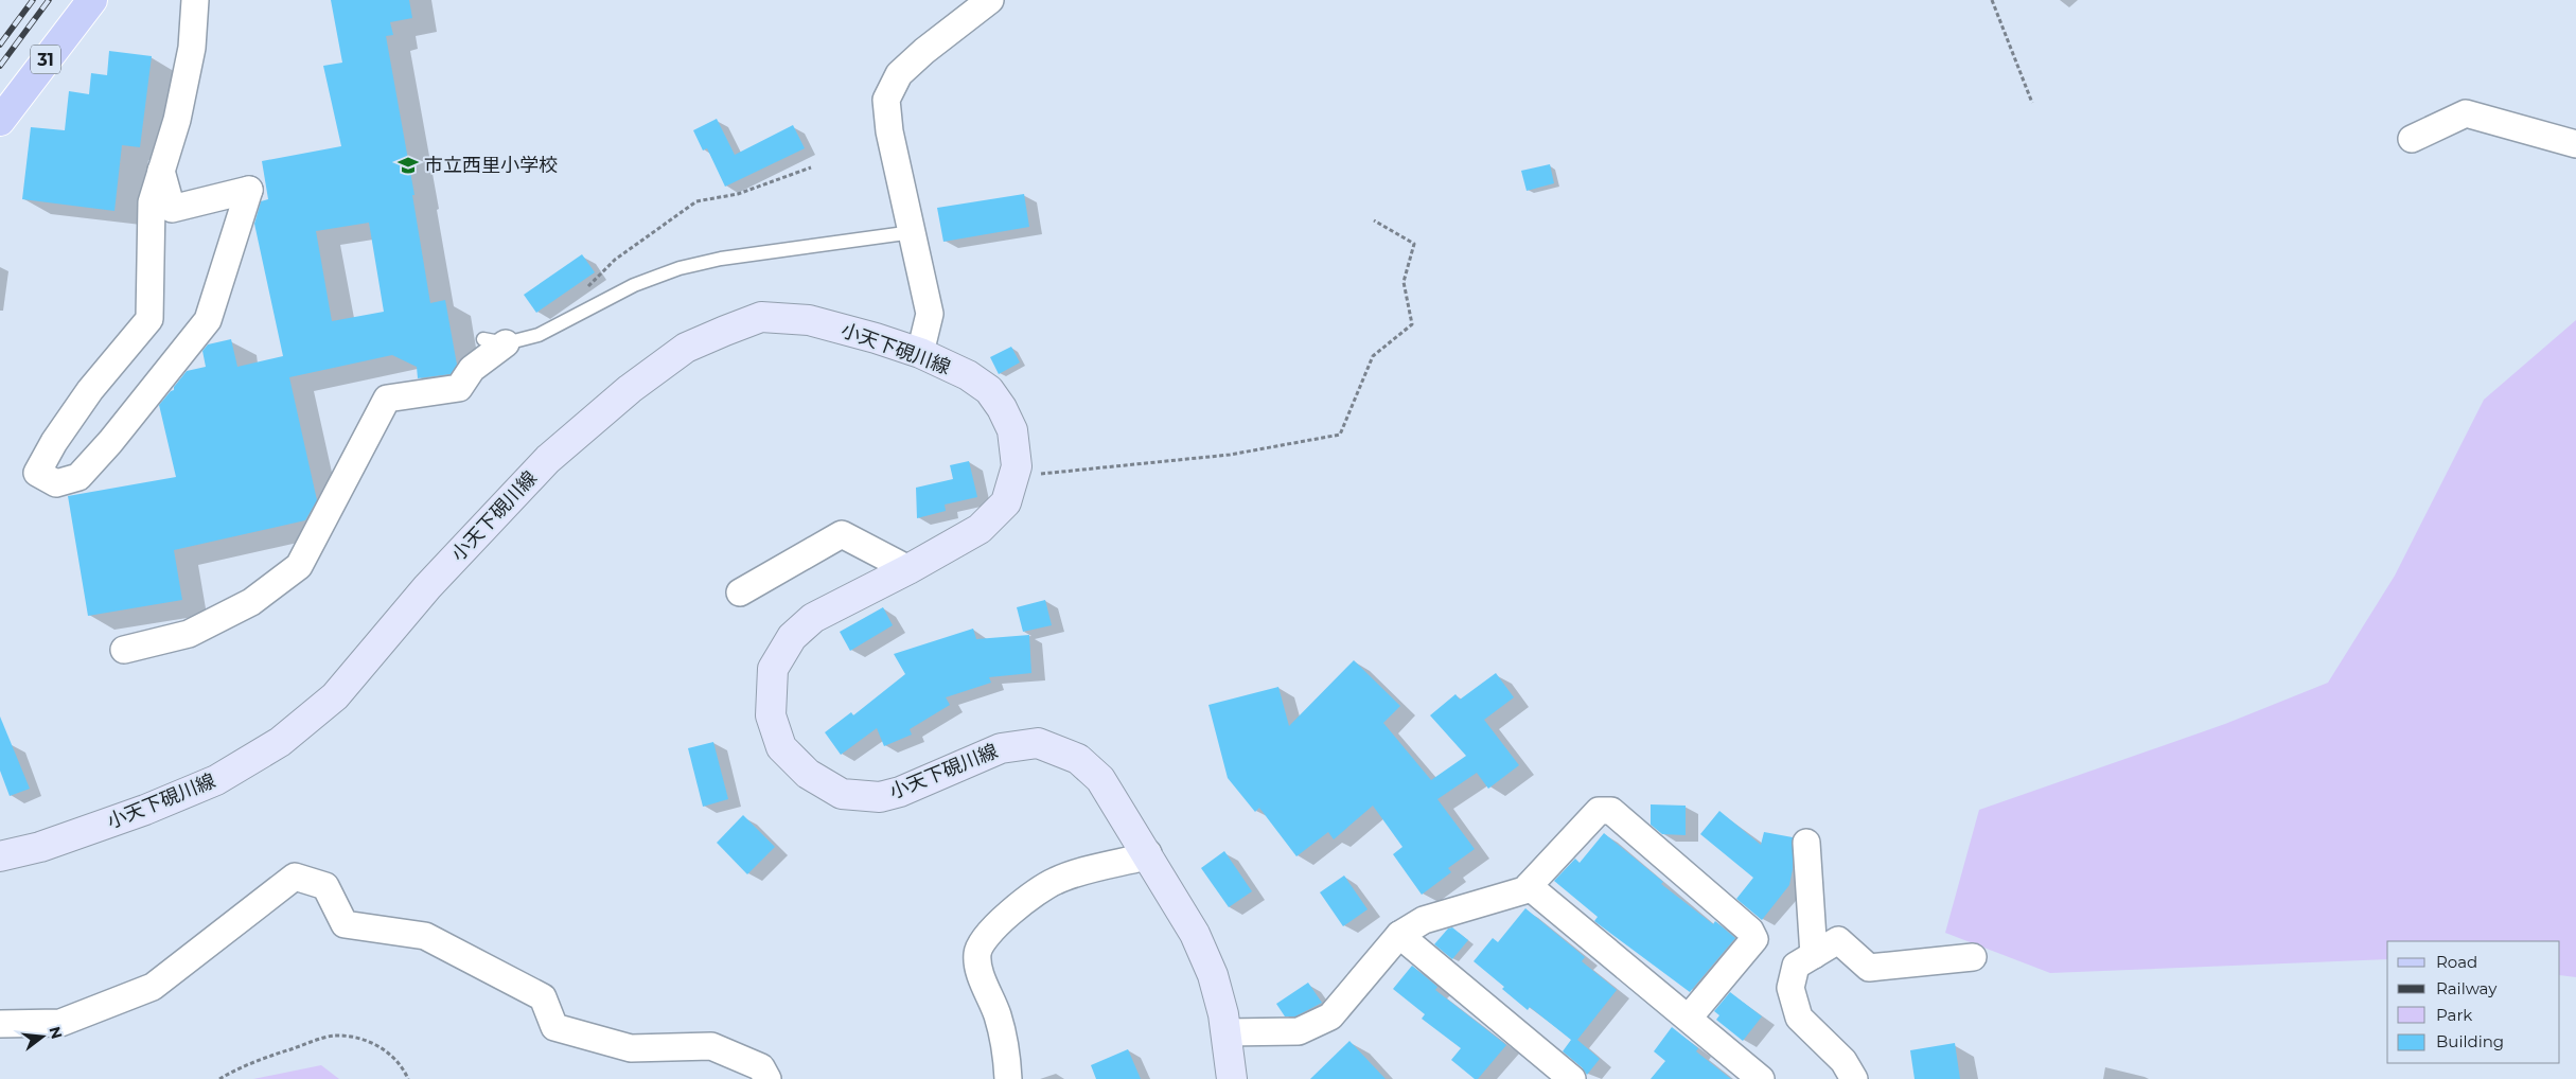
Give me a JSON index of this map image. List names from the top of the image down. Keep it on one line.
{"streets":{"main road":["31","小天下硯川線"]},"places":{"school or university":["市立西里小学校"]},"legend":["Road","Railway","Park","Building"],"north":"right"}
